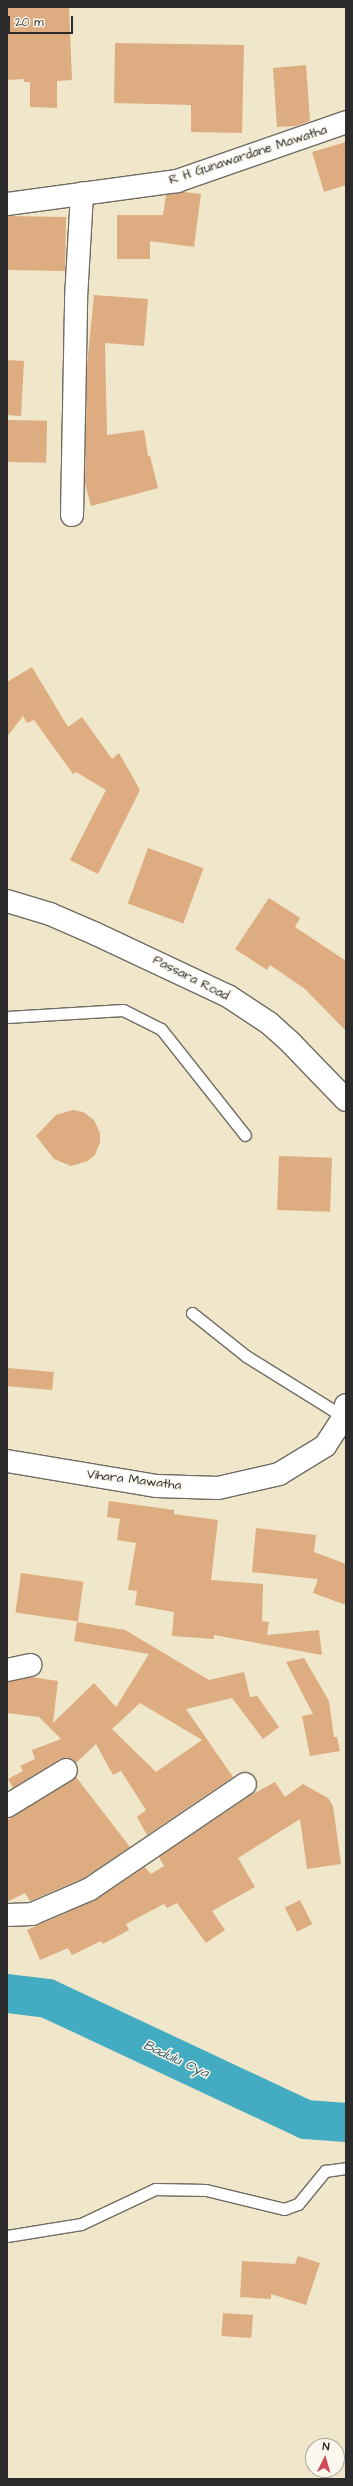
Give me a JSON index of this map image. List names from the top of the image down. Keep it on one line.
{"streets":{"main road":["R H Gunawardane Mawatha","Passara Road","Vihara Mawatha"]},"water":["Badulu Oya"],"scale_bar":"20 m","north":"top"}
